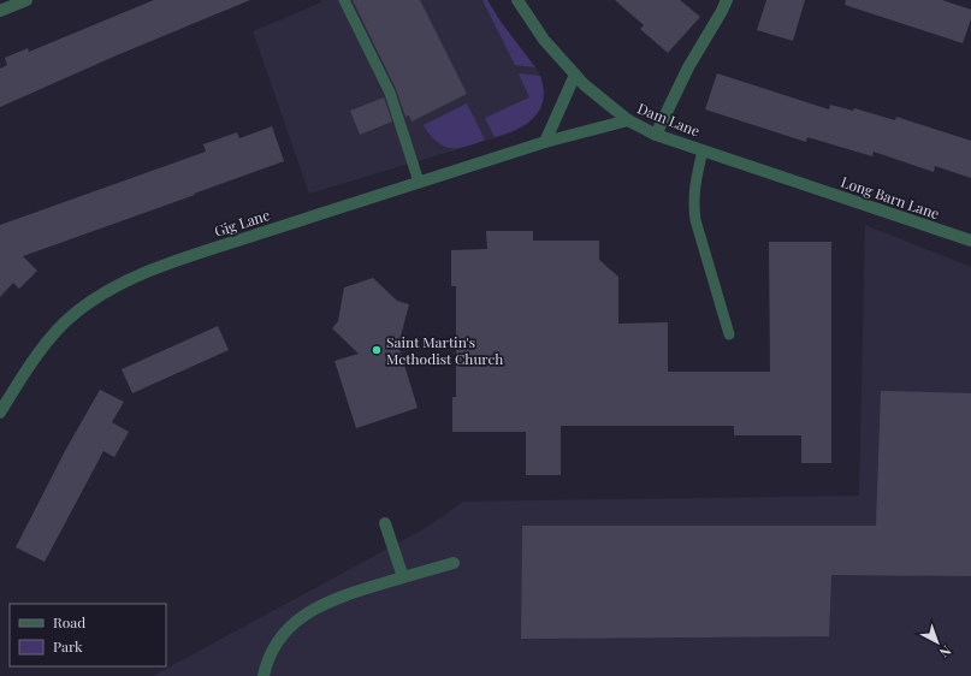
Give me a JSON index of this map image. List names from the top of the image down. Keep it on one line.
{"streets":{"street":["Dam Lane","Long Barn Lane","Gig Lane"]},"crossings":[["Dam Lane","Long Barn Lane"],["Dam Lane","Gig Lane"]],"places":["Saint Martin's Methodist Church"],"legend":["Road","Park"],"north":"bottom right"}
